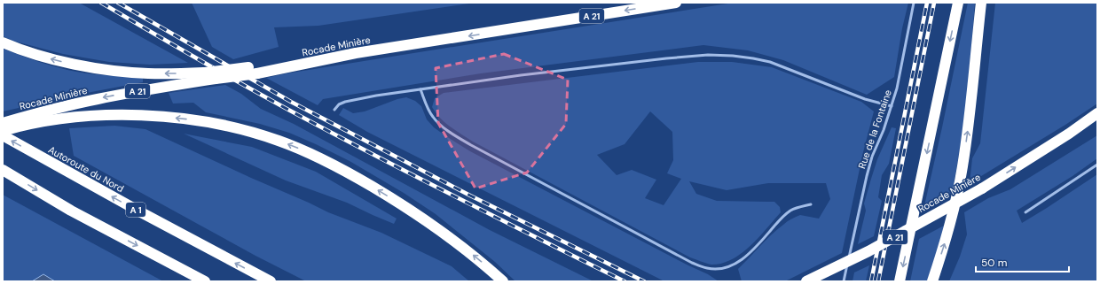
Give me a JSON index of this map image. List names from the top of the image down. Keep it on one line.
{"streets":{"highway":["A 21","Rocade Minière","Autoroute du Nord","A 1"],"lane":["Rue de la Fontaine"]},"scale_bar":"50 m"}
